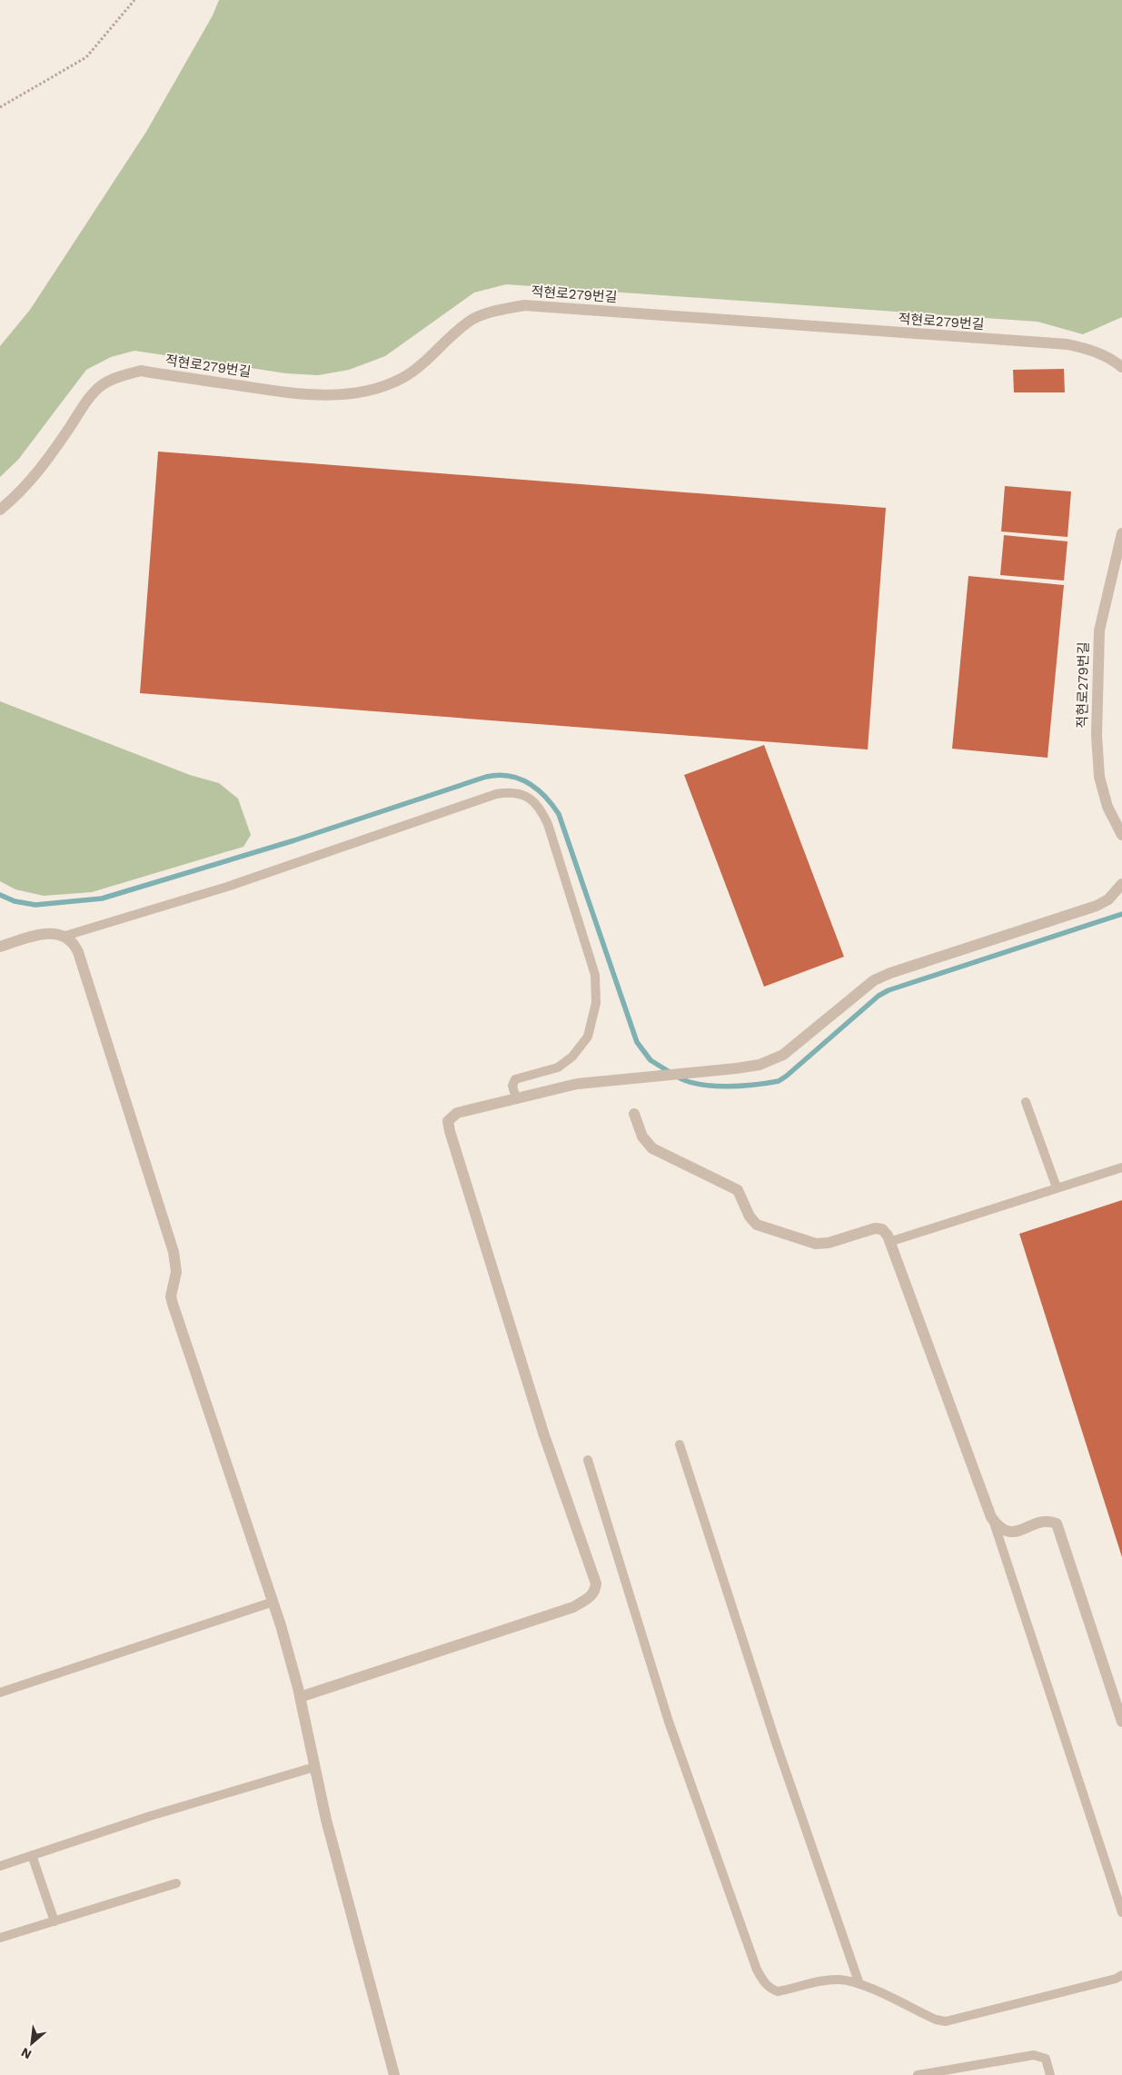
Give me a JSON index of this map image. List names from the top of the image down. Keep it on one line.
{"streets":{"street":["적현로279번길"]},"north":"bottom left"}
